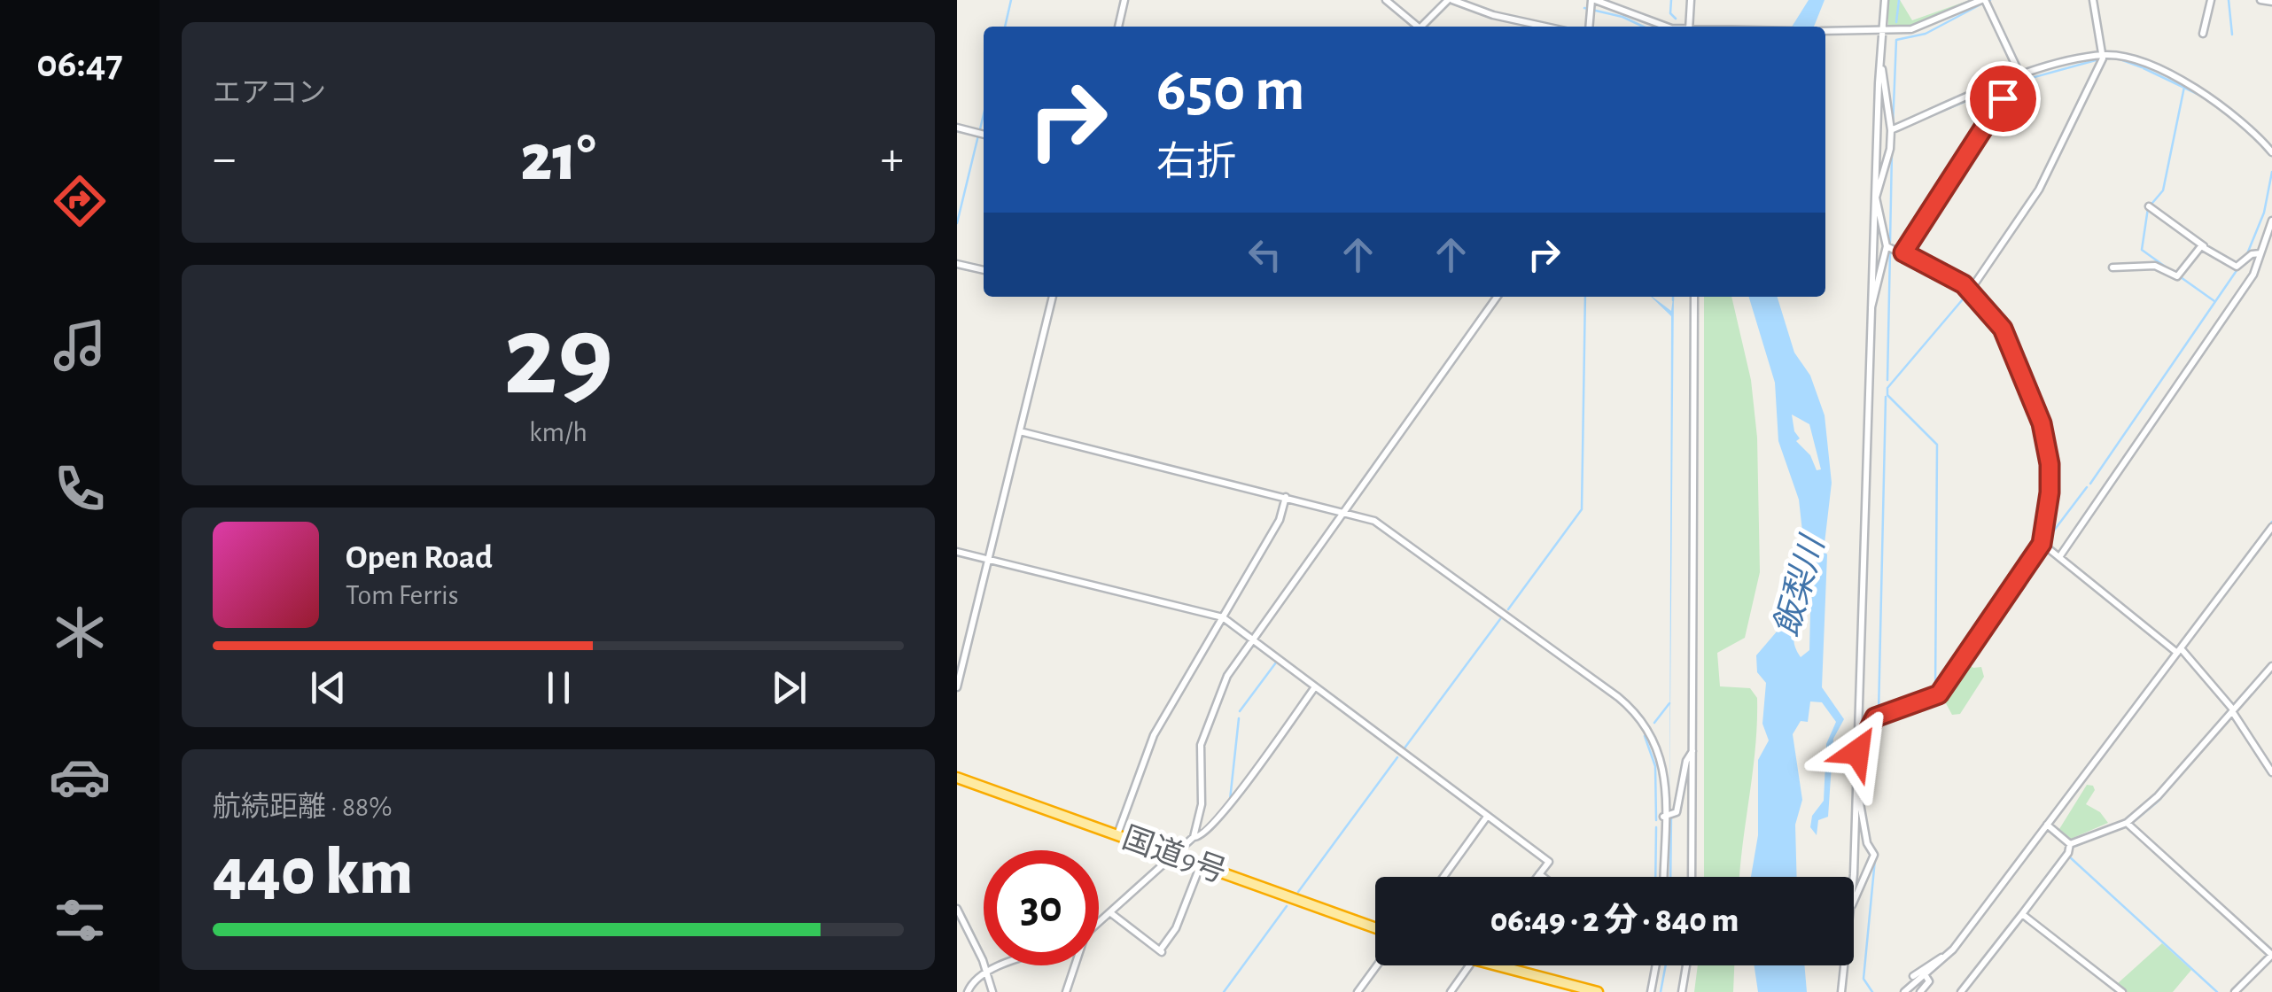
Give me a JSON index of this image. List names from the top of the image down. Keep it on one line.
{"streets":{"highway":["国道9号"]},"water":["飯梨川"],"page":{"tabs":"06:47","tile":["エアコン",["29","km/h"],["航続距離 · 88%","440 km"]],"turn":["650 m","右折"],"heat":["−","21°","+"],"song":["Open Road","Tom Ferris"],"limit":"30","trip":"06:49 · 2 分 · 840 m"}}
